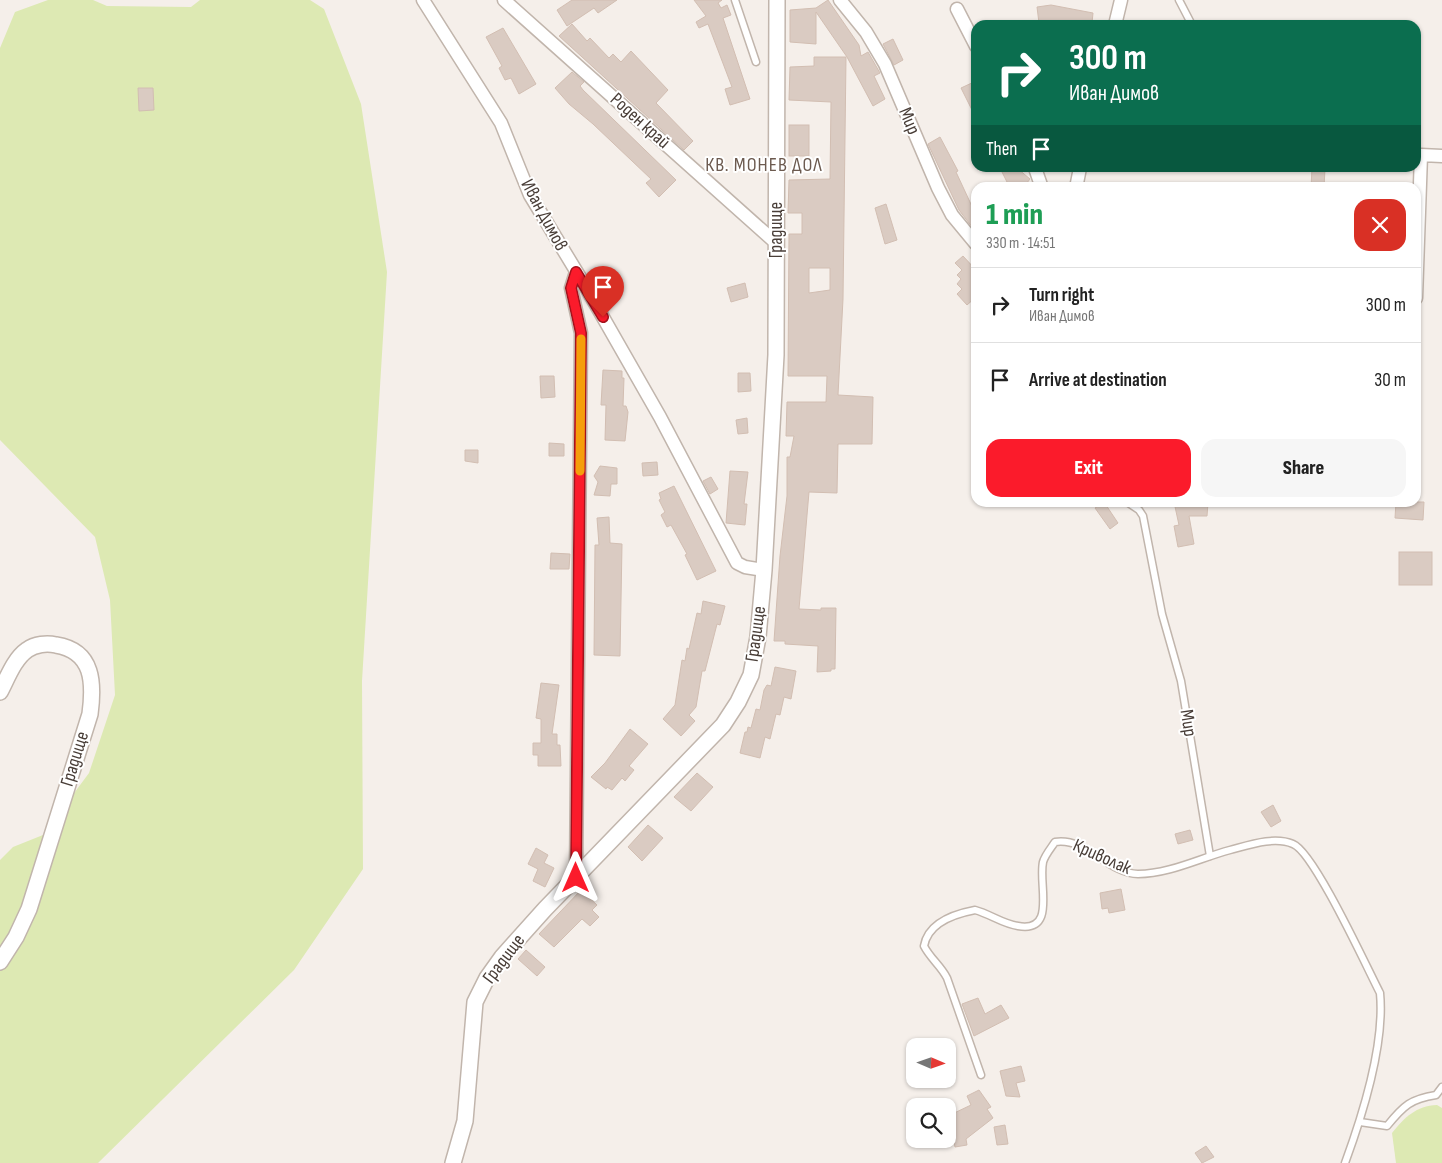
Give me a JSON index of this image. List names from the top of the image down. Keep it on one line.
{"streets":{"street":["Роден край","Мир","Иван Димов","Градище"],"lane":["Криволак"]},"crossings":[["Роден край","Градище"],["Мир","Криволак"],["Иван Димов","Градище"]],"districts":["КВ. МОНЕВ ДОЛ"],"north":"right","page":{"turn":["300 m","Иван Димов"],"then":"Then","heading":["1 min","330 m · 14:51"],"list":[{"name":"Turn right","note":"Иван Димов","value":"300 m"},{"name":"Arrive at destination","value":"30 m"}],"buttons":["Exit","Share"]}}
